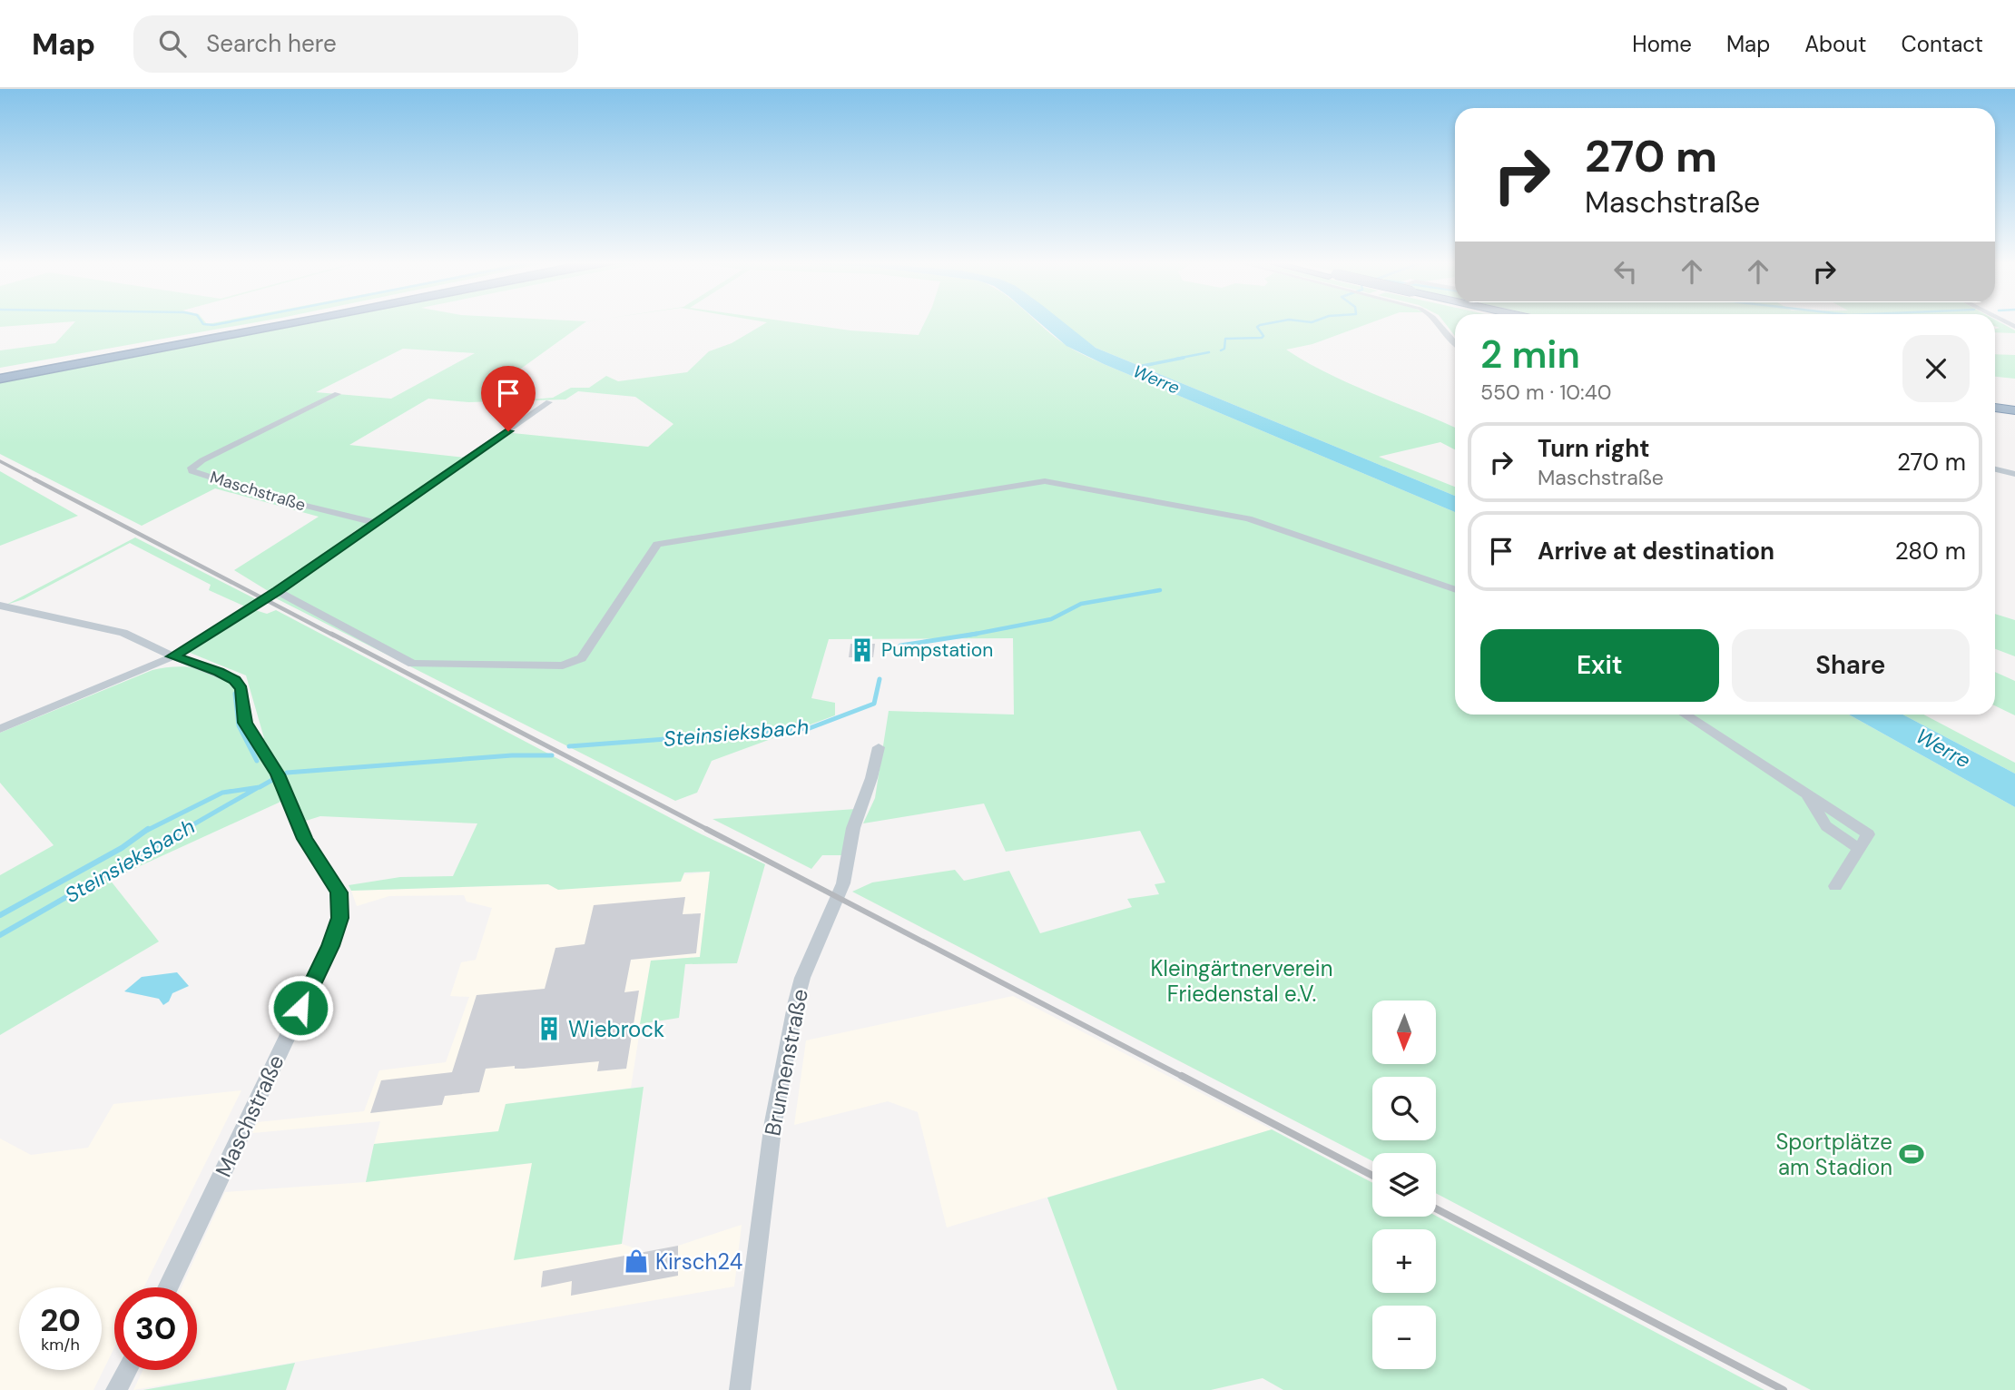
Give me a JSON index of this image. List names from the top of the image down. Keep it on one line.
{"streets":{"street":["Maschstraße","Brunnenstraße"]},"water":["Werre","Steinsieksbach"],"parks":["Kleingärtnerverein Friedenstal e.V."],"places":{"building":["Pumpstation","Wiebrock"],"sports":["Sportplätze am Stadion"],"shop":["Kirsch24"]},"north":"bottom","page":{"header":"Map","search":"Search here","nav":["Home","Map","About","Contact"],"turn":["270 m","Maschstraße"],"heading":["2 min","550 m · 10:40"],"list":[{"name":"Turn right","note":"Maschstraße","value":"270 m"},{"name":"Arrive at destination","value":"280 m"}],"buttons":["Exit","Share"],"map_buttons":["+","−"],"speed":"20 km/h","limit":"30"}}
